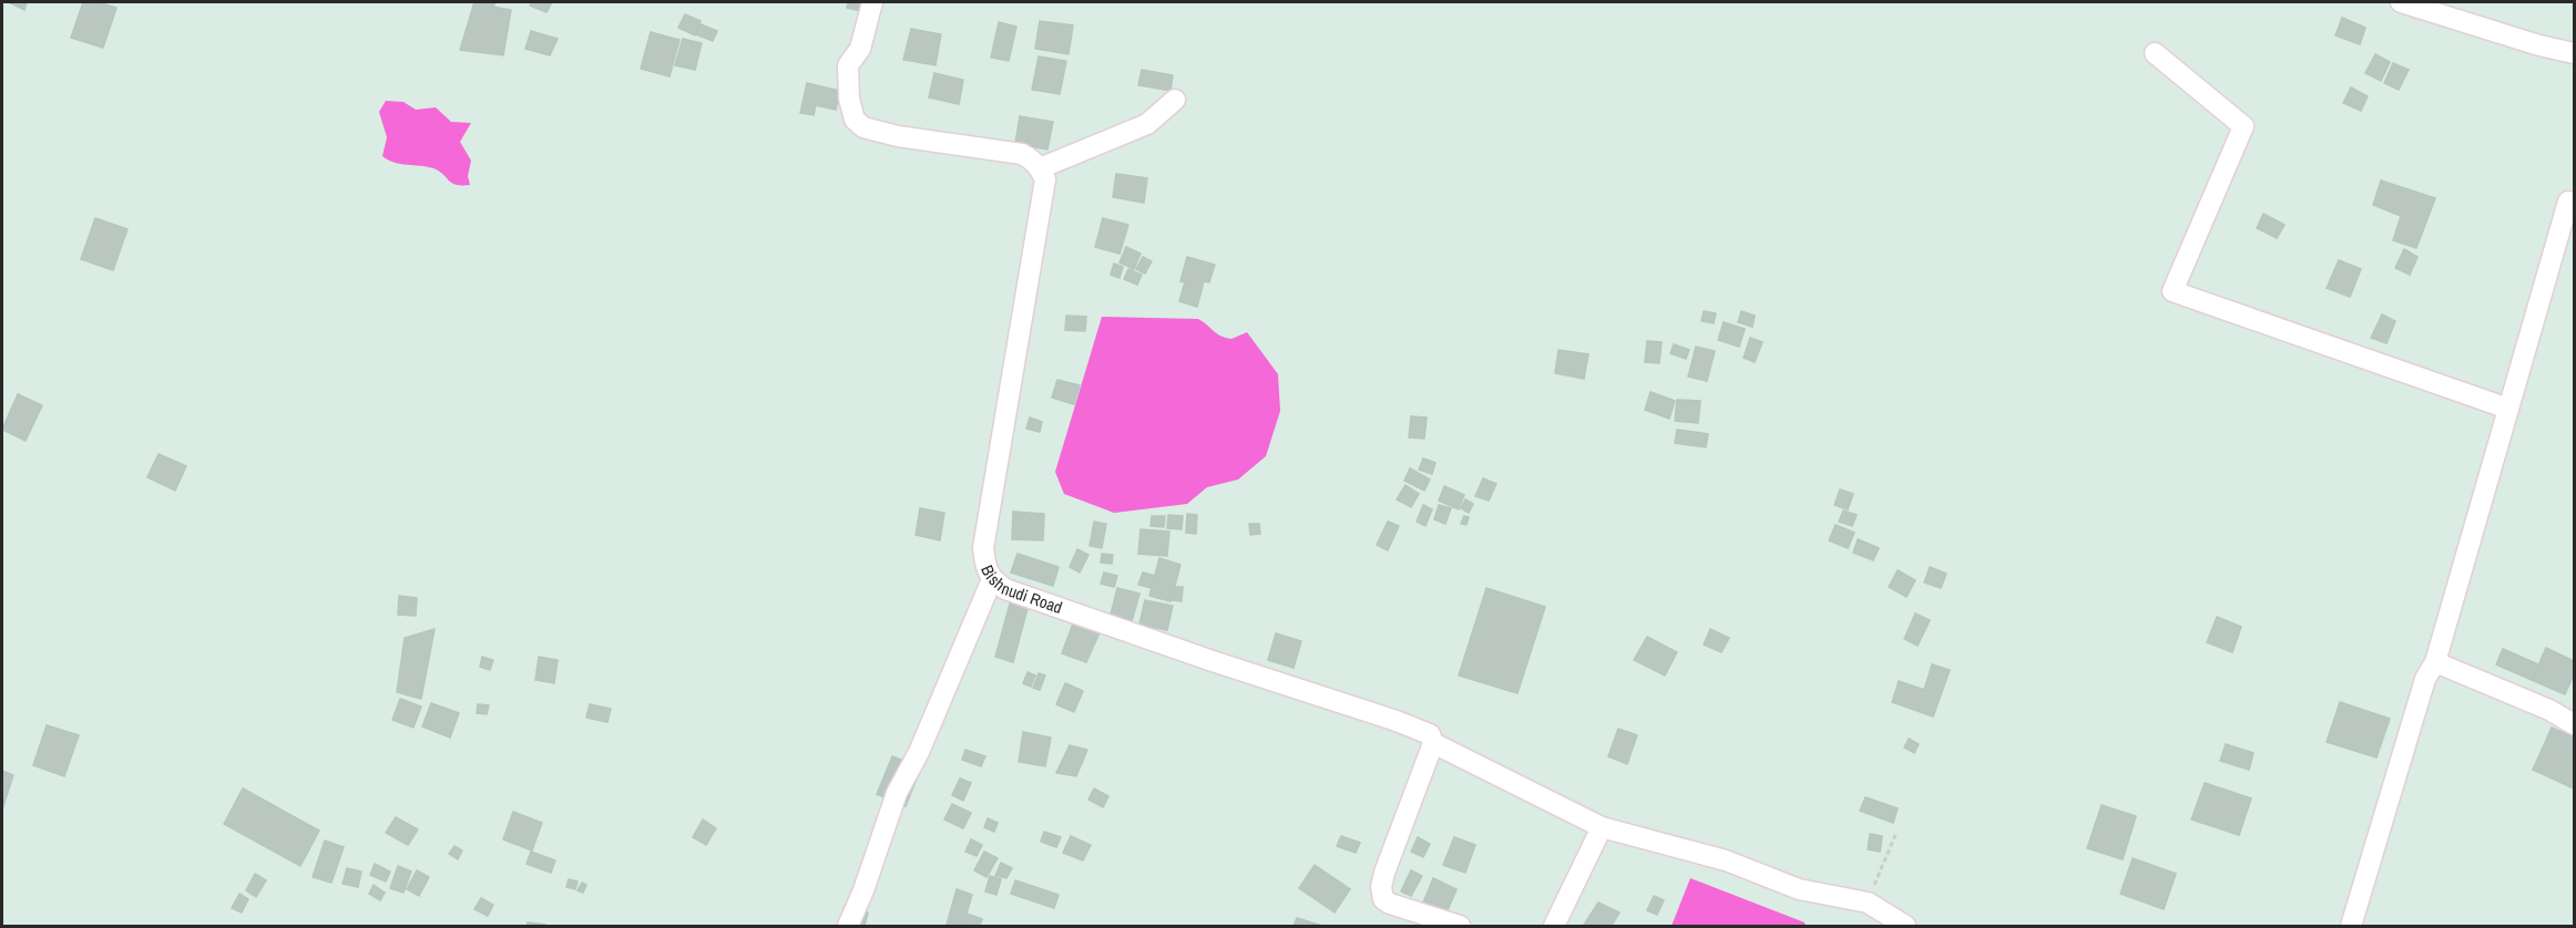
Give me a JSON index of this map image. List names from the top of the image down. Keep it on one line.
{"streets":{"street":["Bishnudi Road"]}}
